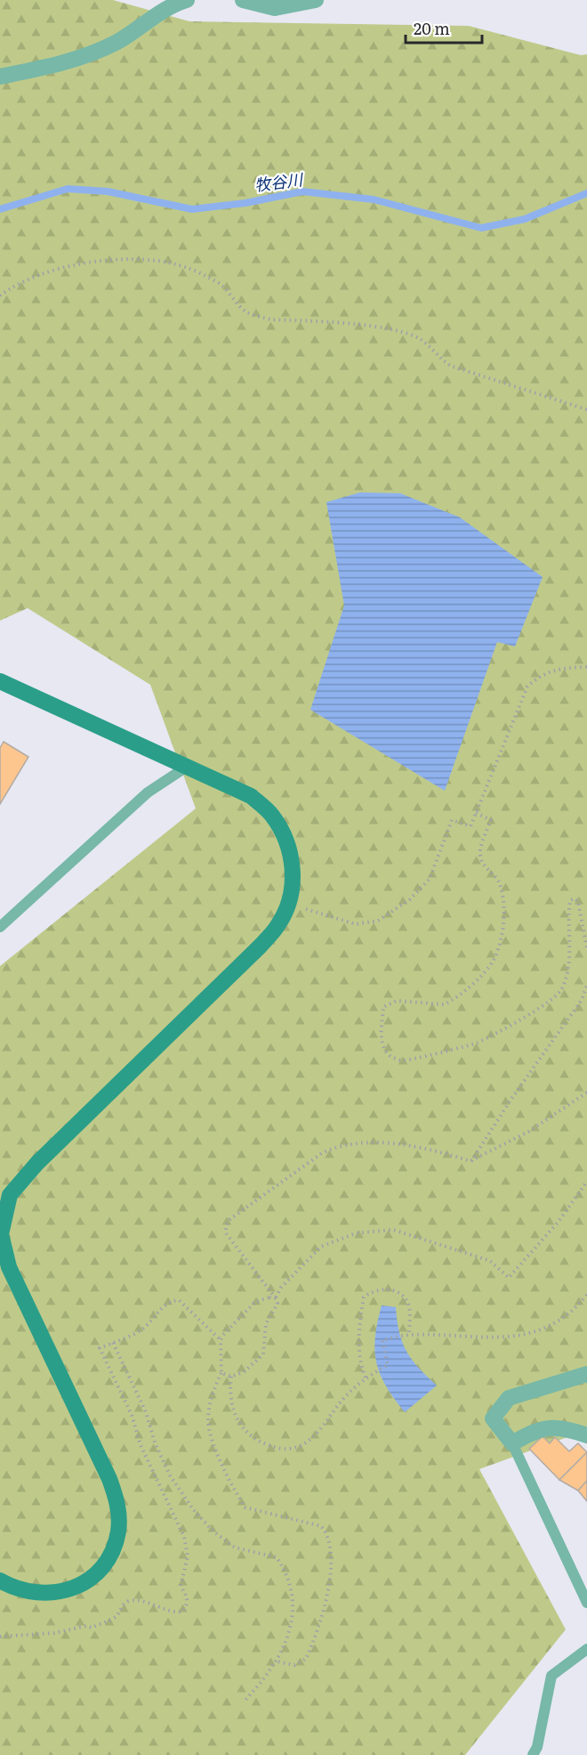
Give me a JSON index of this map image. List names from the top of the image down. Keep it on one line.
{"water":["牧谷川"],"scale_bar":"20 m"}
